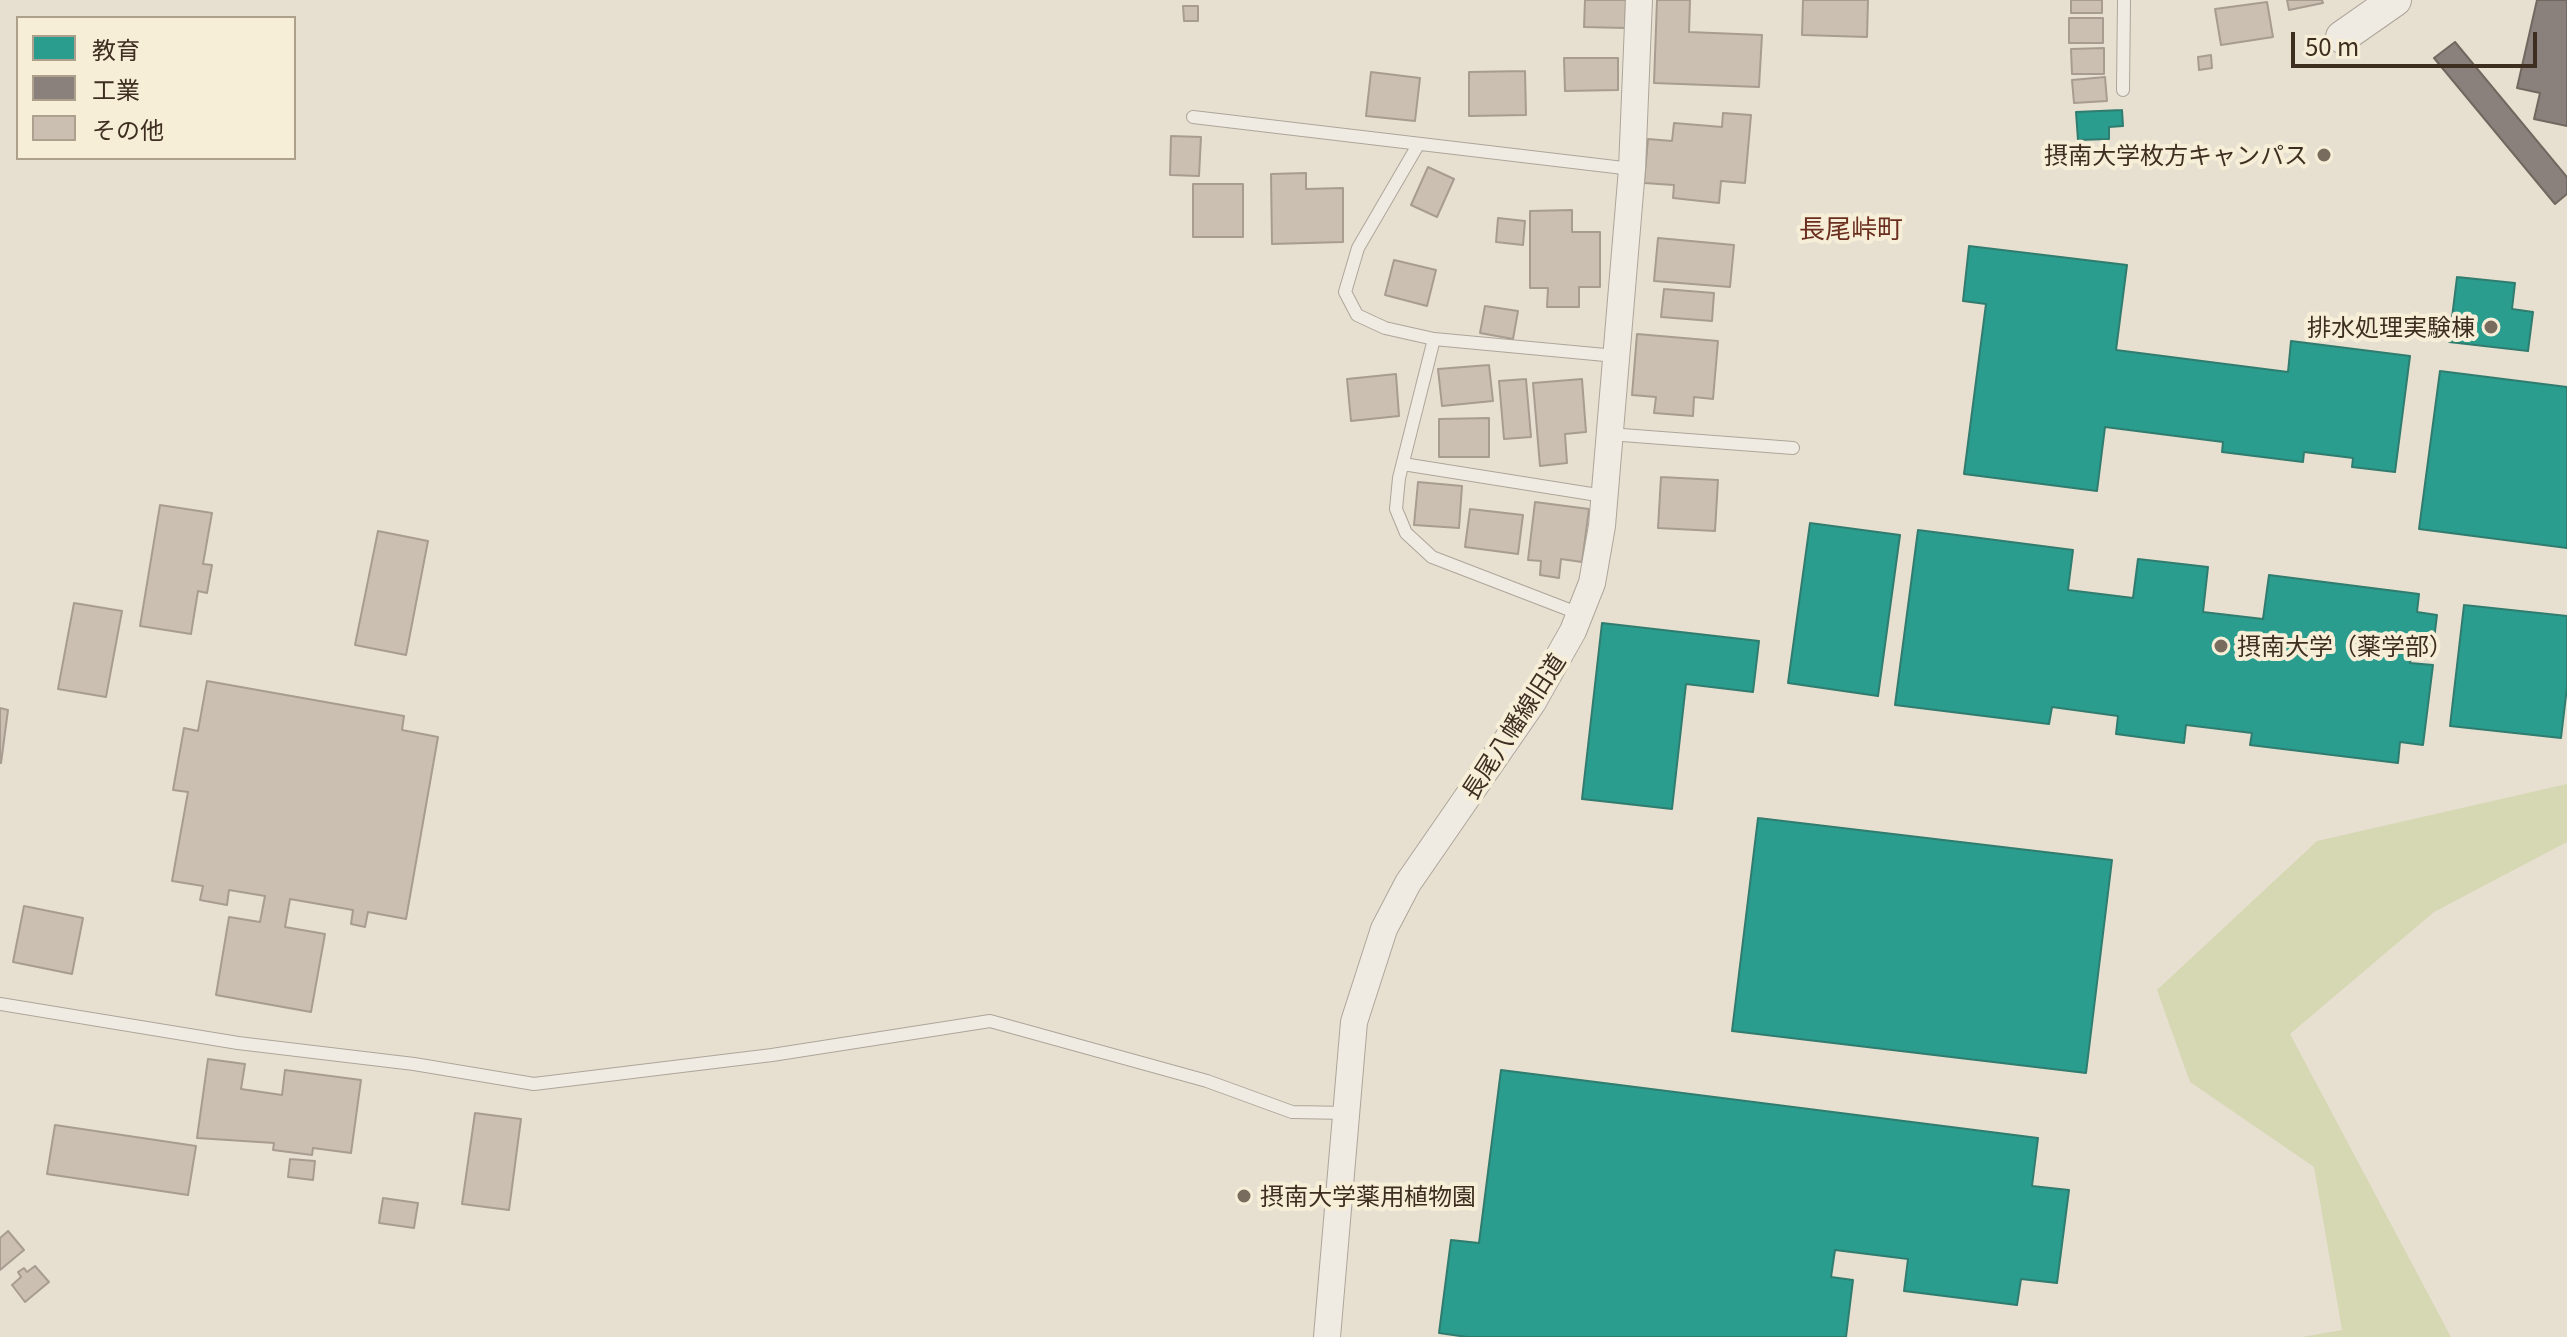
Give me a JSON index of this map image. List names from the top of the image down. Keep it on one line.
{"streets":{"street":["長尾八幡線旧道"]},"districts":["長尾峠町"],"places":["摂南大学枚方キャンパス","排水処理実験棟","摂南大学（薬学部）","摂南大学薬用植物園"],"legend":["教育","工業","その他"],"scale_bar":"50 m"}
